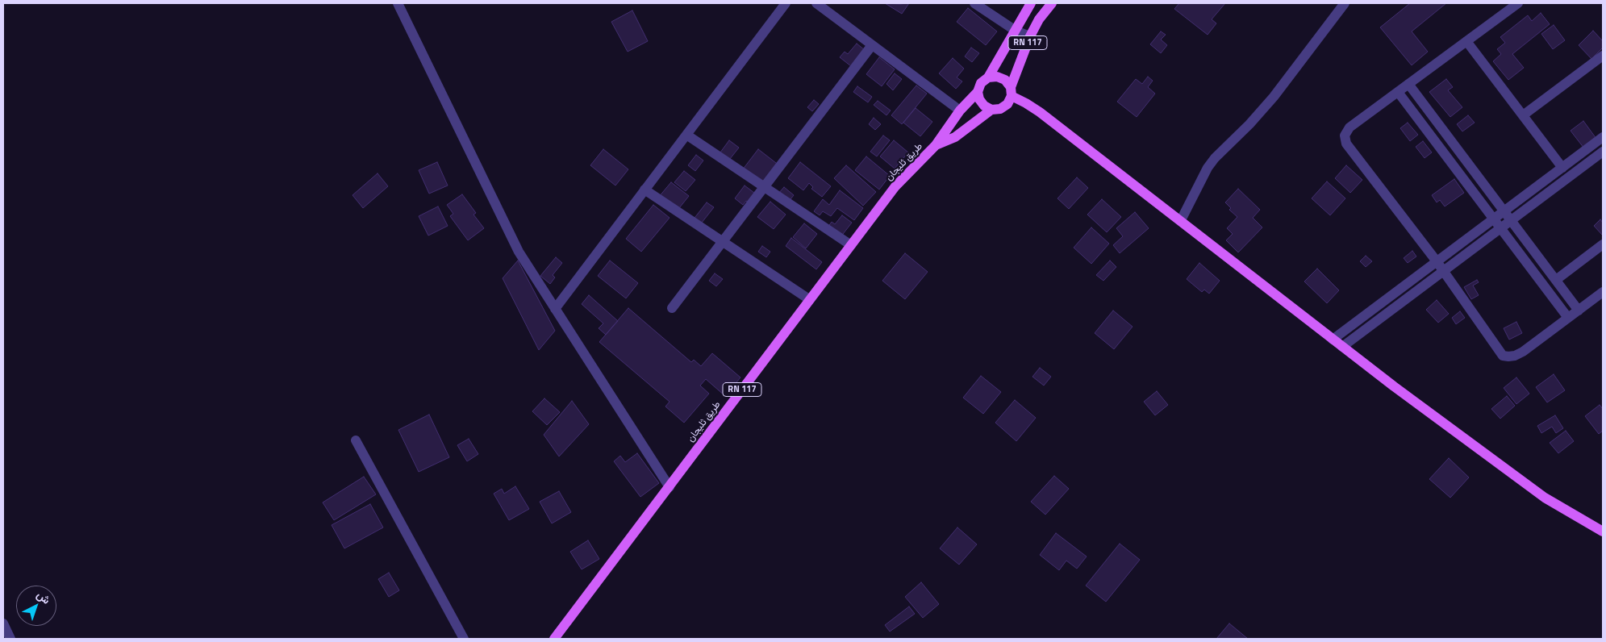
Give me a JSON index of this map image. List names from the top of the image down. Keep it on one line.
{"streets":{"main road":["RN 117","طريق ثليجان"]},"crossings":[["RN 117","طريق ثليجان"]],"north":"top right"}
